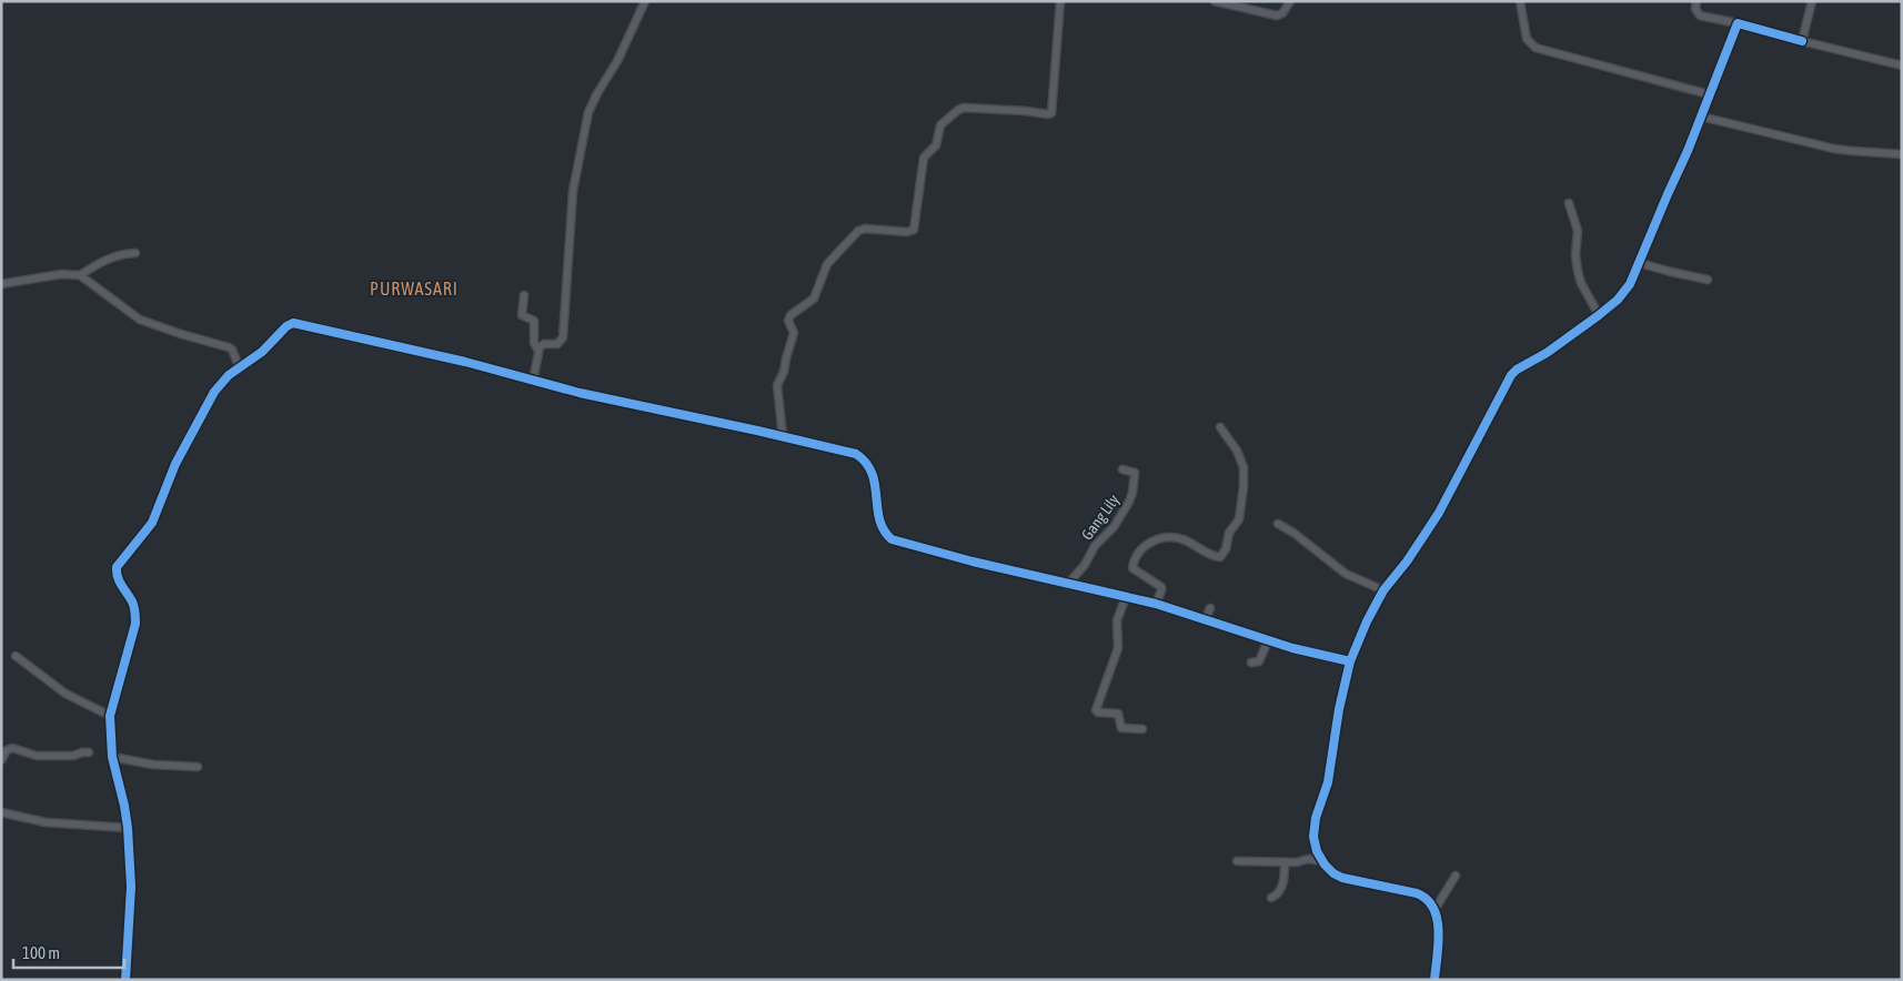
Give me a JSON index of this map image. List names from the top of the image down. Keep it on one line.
{"streets":{"street":["Gang Lily"]},"districts":["PURWASARI"],"scale_bar":"100 m"}
